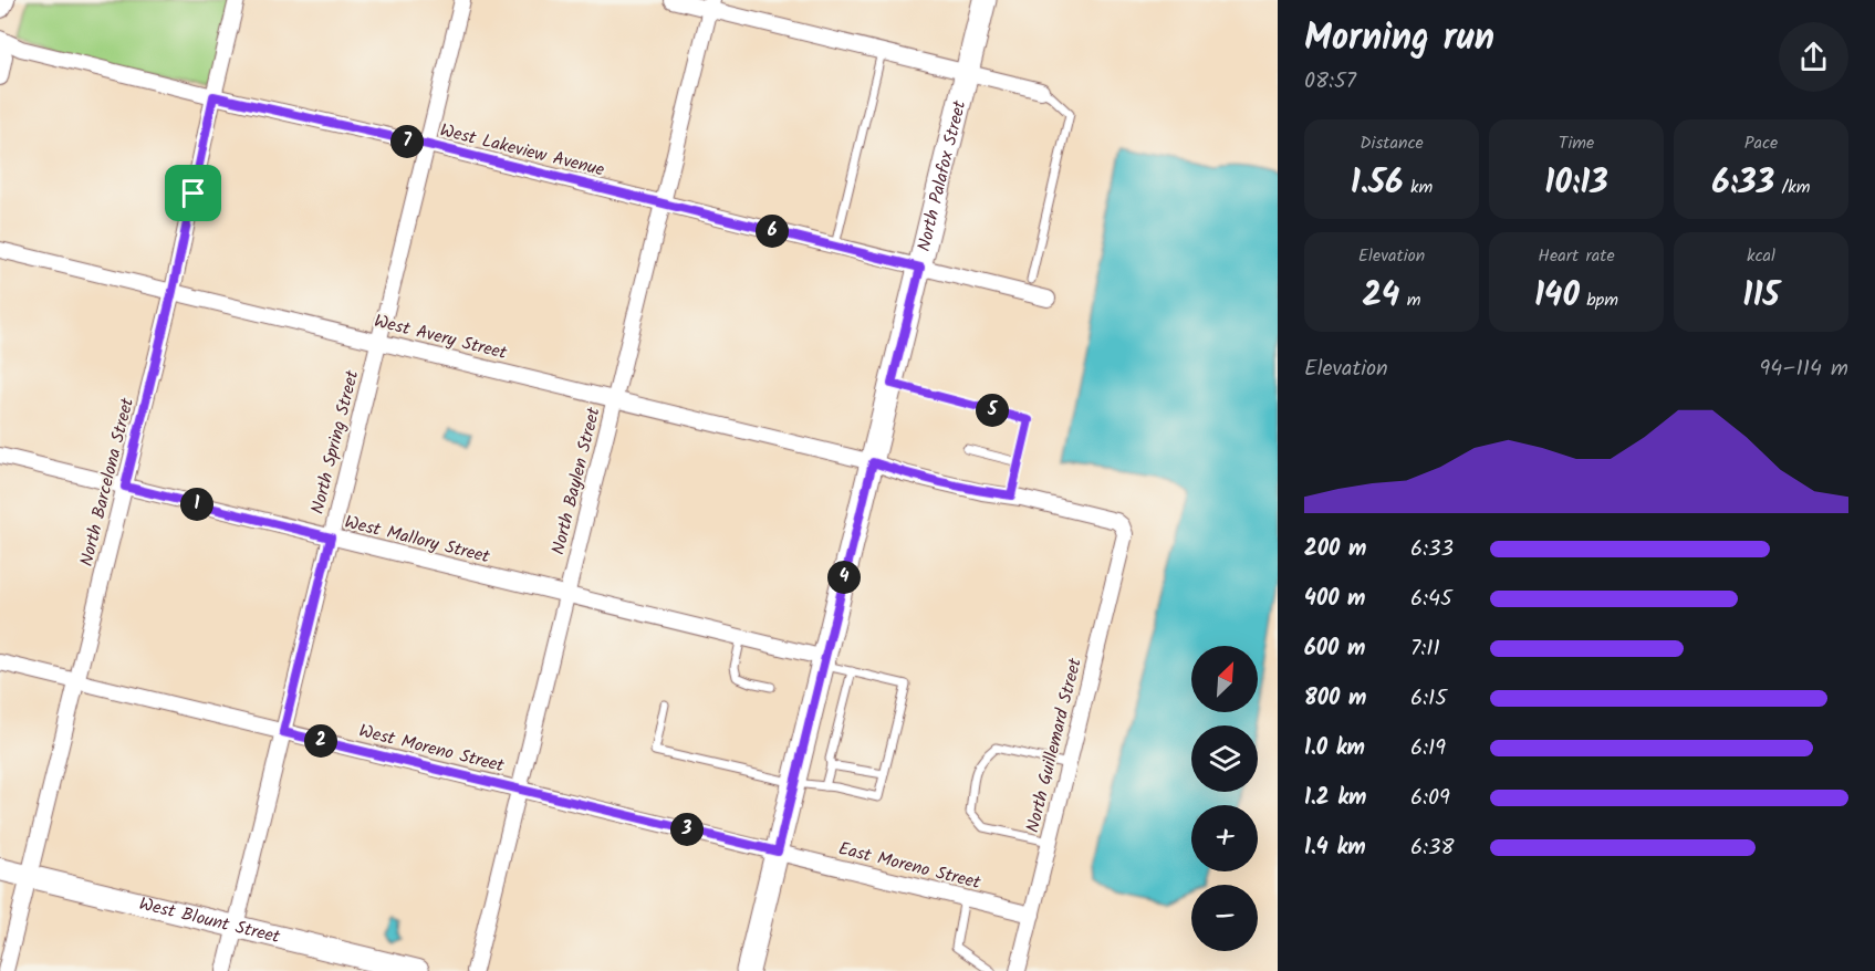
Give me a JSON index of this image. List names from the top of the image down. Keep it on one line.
{"streets":{"main road":["North Palafox Street"],"street":["West Lakeview Avenue","West Avery Street","North Spring Street","North Baylen Street","North Barcelona Street","West Mallory Street","North Guillemard Street","West Moreno Street","East Moreno Street","West Blount Street"]},"crossings":[["West Lakeview Avenue","North Palafox Street"],["West Lakeview Avenue","North Spring Street"],["West Lakeview Avenue","North Baylen Street"],["West Lakeview Avenue","North Barcelona Street"],["North Palafox Street","West Avery Street"],["North Palafox Street","West Mallory Street"],["North Palafox Street","West Moreno Street"],["North Palafox Street","East Moreno Street"],["West Avery Street","North Spring Street"],["West Avery Street","North Baylen Street"],["West Avery Street","North Barcelona Street"],["West Avery Street","North Guillemard Street"],["North Spring Street","West Mallory Street"],["North Spring Street","West Moreno Street"],["North Spring Street","West Blount Street"],["North Baylen Street","West Mallory Street"],["North Baylen Street","West Moreno Street"],["North Barcelona Street","West Mallory Street"],["North Barcelona Street","West Moreno Street"],["North Barcelona Street","West Blount Street"],["North Guillemard Street","East Moreno Street"],["West Moreno Street","East Moreno Street"]],"north":"top right","page":{"heading":["Morning run","08:57"],"stats":[["Distance","1.56 km"],["Time","10:13"],["Pace","6:33 /km"],["Elevation","24 m"],["Heart rate","140 bpm"],["kcal","115"]],"pins":["7","6","5","1","4","2","3"],"chart":["Elevation","94–114 m"],"list":[{"name":"200 m","note":"6:33"},{"name":"400 m","note":"6:45"},{"name":"600 m","note":"7:11"},{"name":"800 m","note":"6:15"},{"name":"1.0 km","note":"6:19"},{"name":"1.2 km","note":"6:09"},{"name":"1.4 km","note":"6:38"}],"map_buttons":["+","−"]}}
